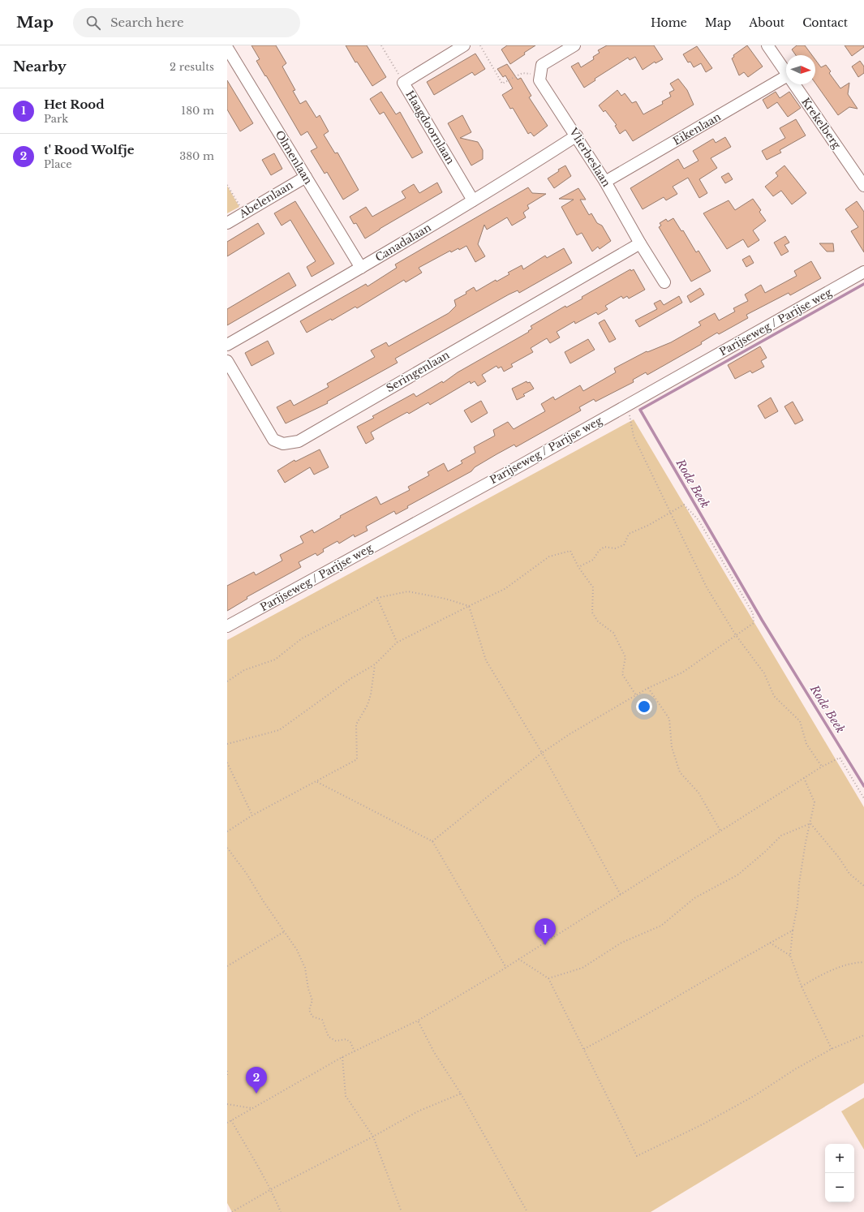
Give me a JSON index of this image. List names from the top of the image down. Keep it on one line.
{"streets":{"street":["Krekelberg","Haagdoornlaan","Eikenlaan","Olmenlaan","Vlierbeslaan","Abelenlaan","Canadalaan","Parijseweg / Parijse weg","Seringenlaan"]},"crossings":[["Haagdoornlaan","Canadalaan"],["Eikenlaan","Vlierbeslaan"],["Olmenlaan","Abelenlaan"],["Olmenlaan","Canadalaan"],["Vlierbeslaan","Canadalaan"],["Vlierbeslaan","Seringenlaan"]],"water":["Rode Beek"],"north":"right","page":{"header":"Map","search":"Search here","nav":["Home","Map","About","Contact"],"heading":["Nearby","2 results"],"list":[{"mark":"1","name":"Het Rood","note":"Park","value":"180 m"},{"mark":"2","name":"t' Rood Wolfje","note":"Place","value":"380 m"}],"pins":["1","2"],"map_buttons":["+","−"]}}
